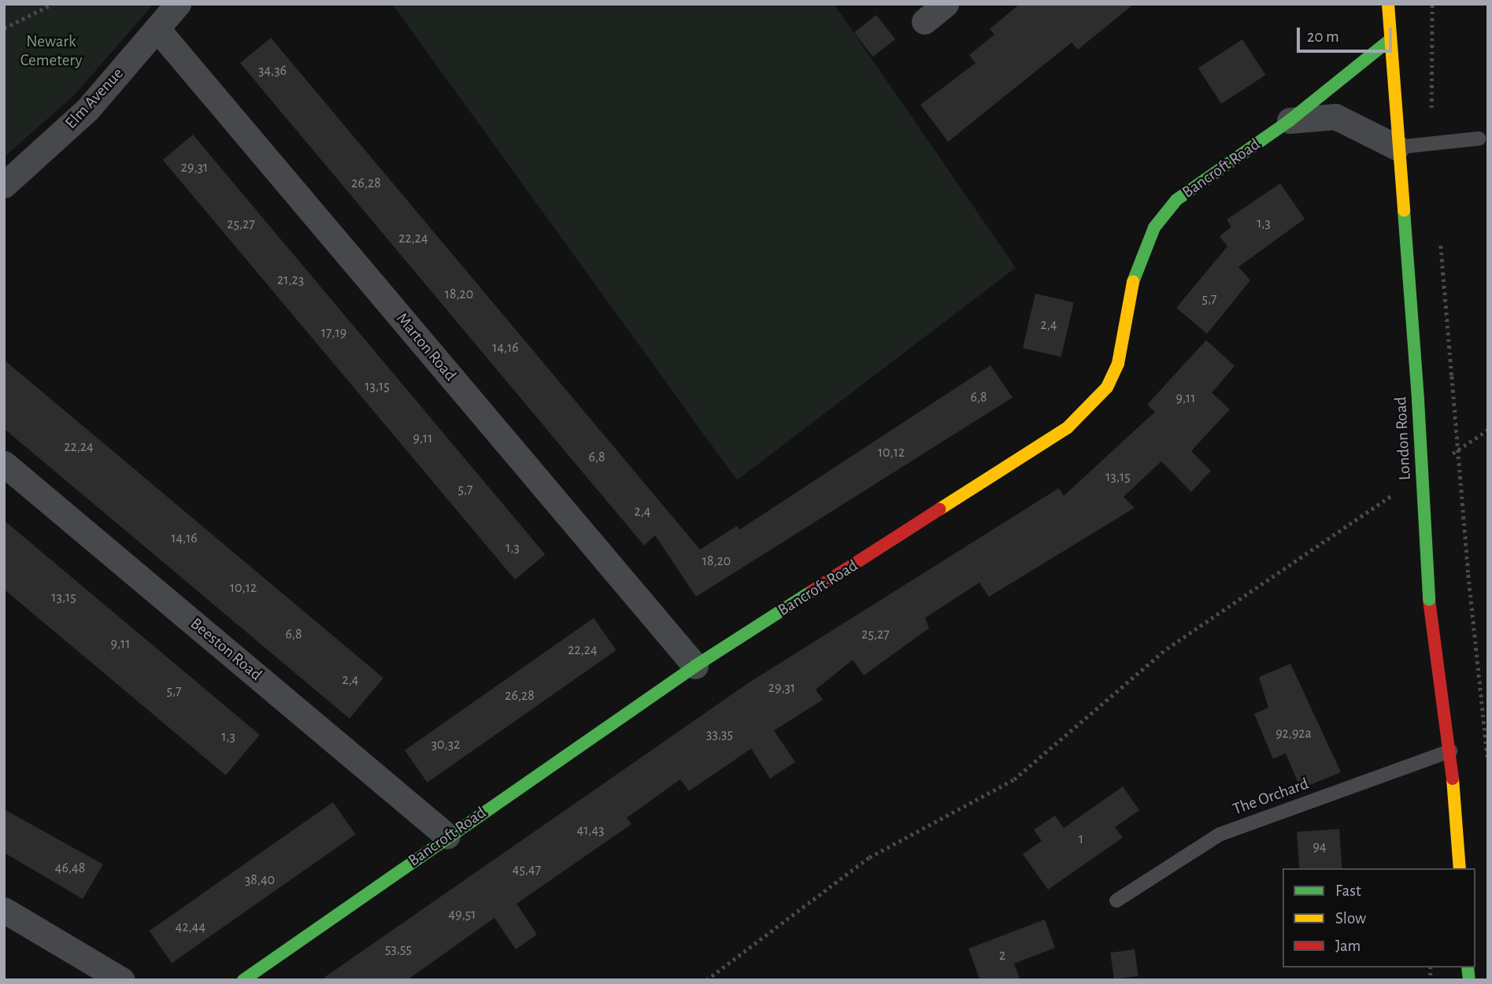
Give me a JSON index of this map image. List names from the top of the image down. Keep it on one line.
{"streets":{"street":["Elm Avenue","Bancroft Road","Marton Road","London Road","Beeston Road"],"lane":["The Orchard"]},"crossings":[["Elm Avenue","Marton Road"],["Bancroft Road","Marton Road"],["Bancroft Road","London Road"],["Bancroft Road","Beeston Road"],["London Road","The Orchard"]],"parks":["Newark Cemetery"],"house_numbers":["34,36","29,31","26,28","1,3","25,27","22,24","21,23","18,20","5,7","2,4","17,19","14,16","13,15","6,8","9,11","9,11","22,24","10,12","6,8","13,15","5,7","2,4","14,16","1,3","18,20","10,12","13,15","6,8","25,27","9,11","22,24","2,4","29,31","5,7","26,28","92,92a","33,35","1,3","30,32","41,43","1","94","46,48","45,47","38,40","49,51","42,44","53,55","2"],"legend":["Fast","Slow","Jam"],"scale_bar":"20 m"}
